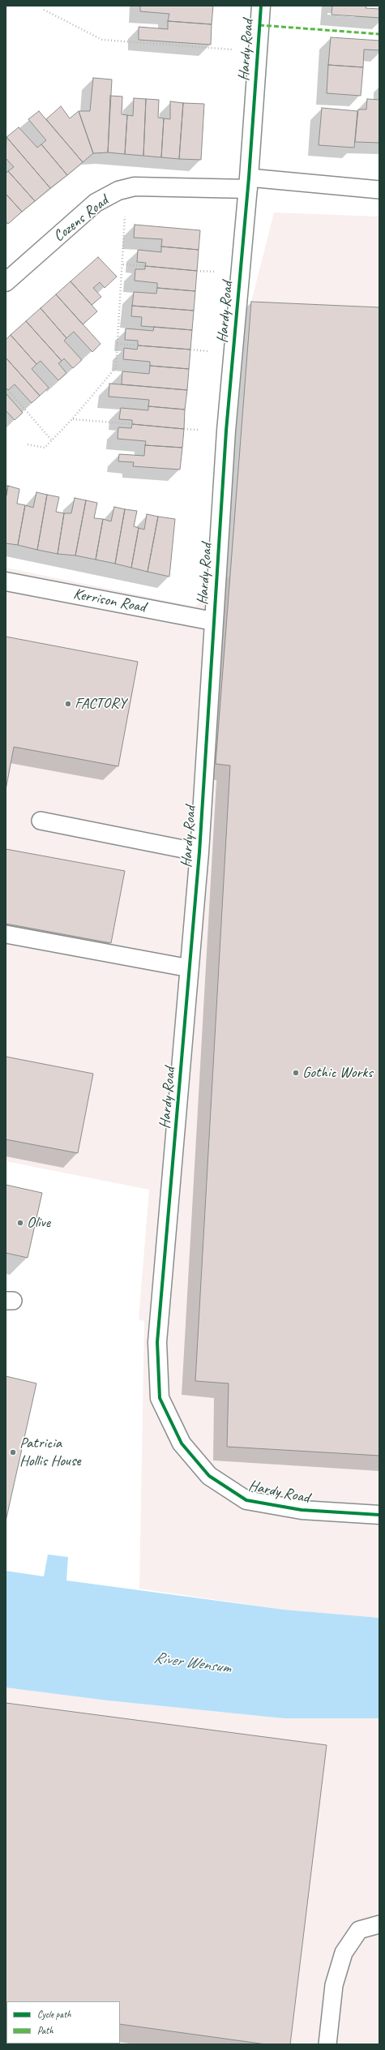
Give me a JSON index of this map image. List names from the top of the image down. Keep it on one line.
{"streets":{"street":["Hardy Road","Cozens Road","Kerrison Road"]},"crossings":[["Hardy Road","Cozens Road"],["Hardy Road","Kerrison Road"]],"water":["River Wensum"],"places":["FACTORY","Gothic Works","Olive","Patricia Hollis House"],"legend":["Cycle path","Path"]}
